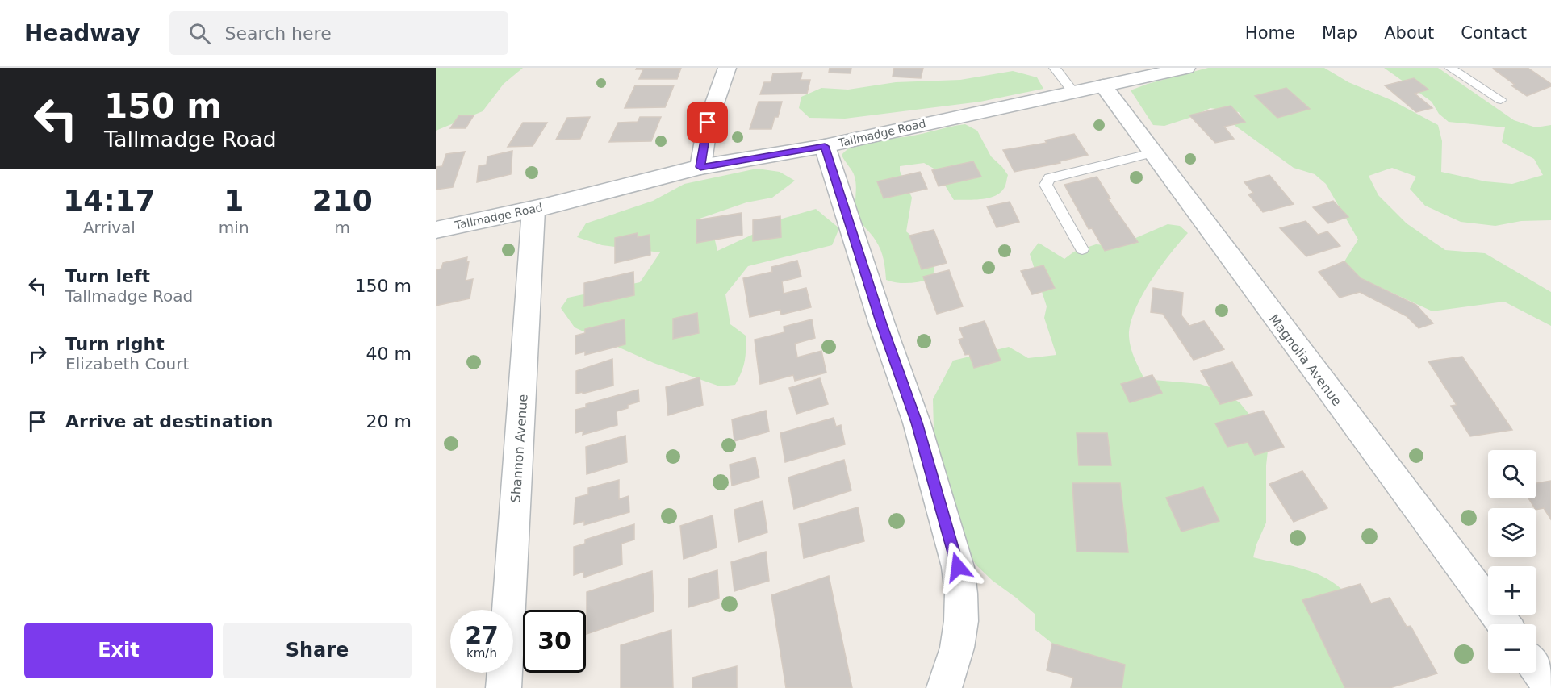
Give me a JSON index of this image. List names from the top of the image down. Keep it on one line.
{"streets":{"street":["Tallmadge Road","Magnolia Avenue","Shannon Avenue"]},"crossings":[["Tallmadge Road","Magnolia Avenue"],["Tallmadge Road","Shannon Avenue"]],"page":{"header":"Headway","search":"Search here","nav":["Home","Map","About","Contact"],"turn":["150 m","Tallmadge Road"],"eta":["14:17","Arrival","1","min","210","m"],"list":[{"name":"Turn left","note":"Tallmadge Road","value":"150 m"},{"name":"Turn right","note":"Elizabeth Court","value":"40 m"},{"name":"Arrive at destination","value":"20 m"}],"map_buttons":["+","−"],"speed":"27 km/h","limit":"30","buttons":["Exit","Share"]}}
